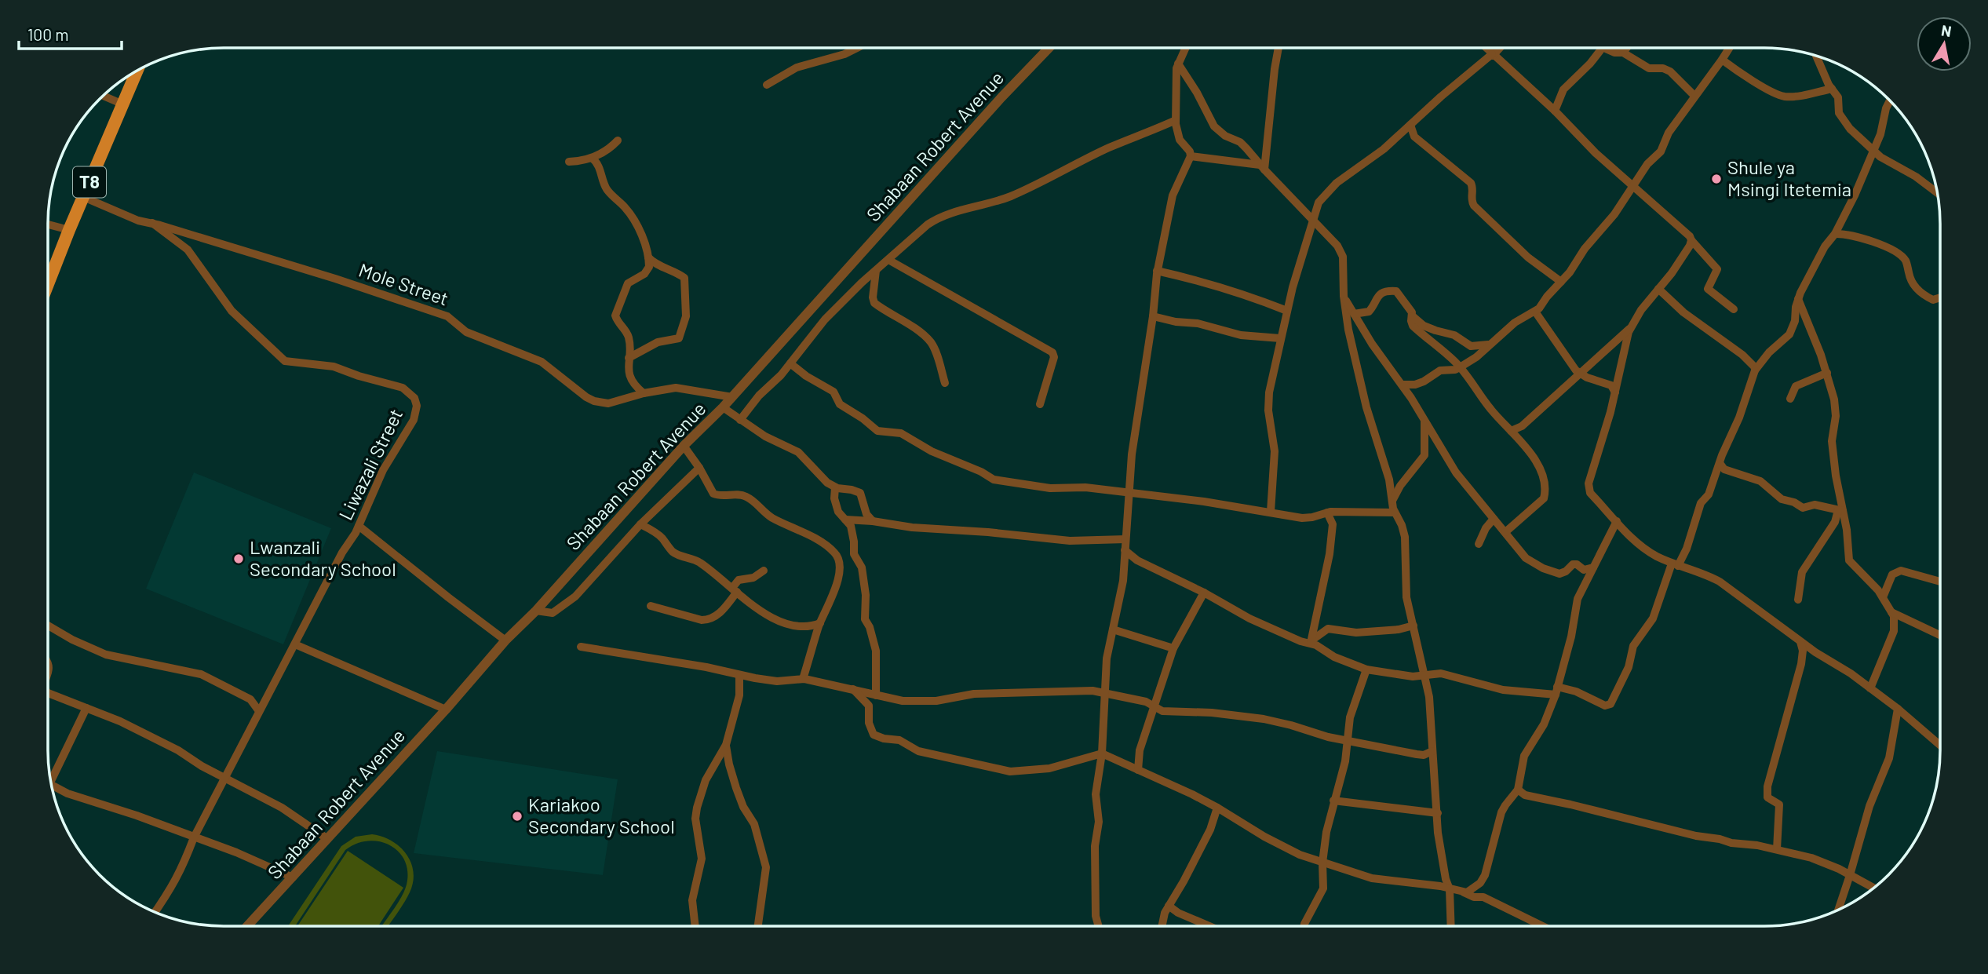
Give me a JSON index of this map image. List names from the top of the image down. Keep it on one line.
{"streets":{"highway":["T8"],"street":["Shabaan Robert Avenue","Mole Street","Liwazali Street"]},"crossings":[["Shabaan Robert Avenue","Mole Street"],["T8","Mole Street"],["Mole Street","Liwazali Street"]],"places":["Shule ya Msingi Itetemia","Lwanzali Secondary School","Kariakoo Secondary School"],"scale_bar":"100 m","north":"top"}
